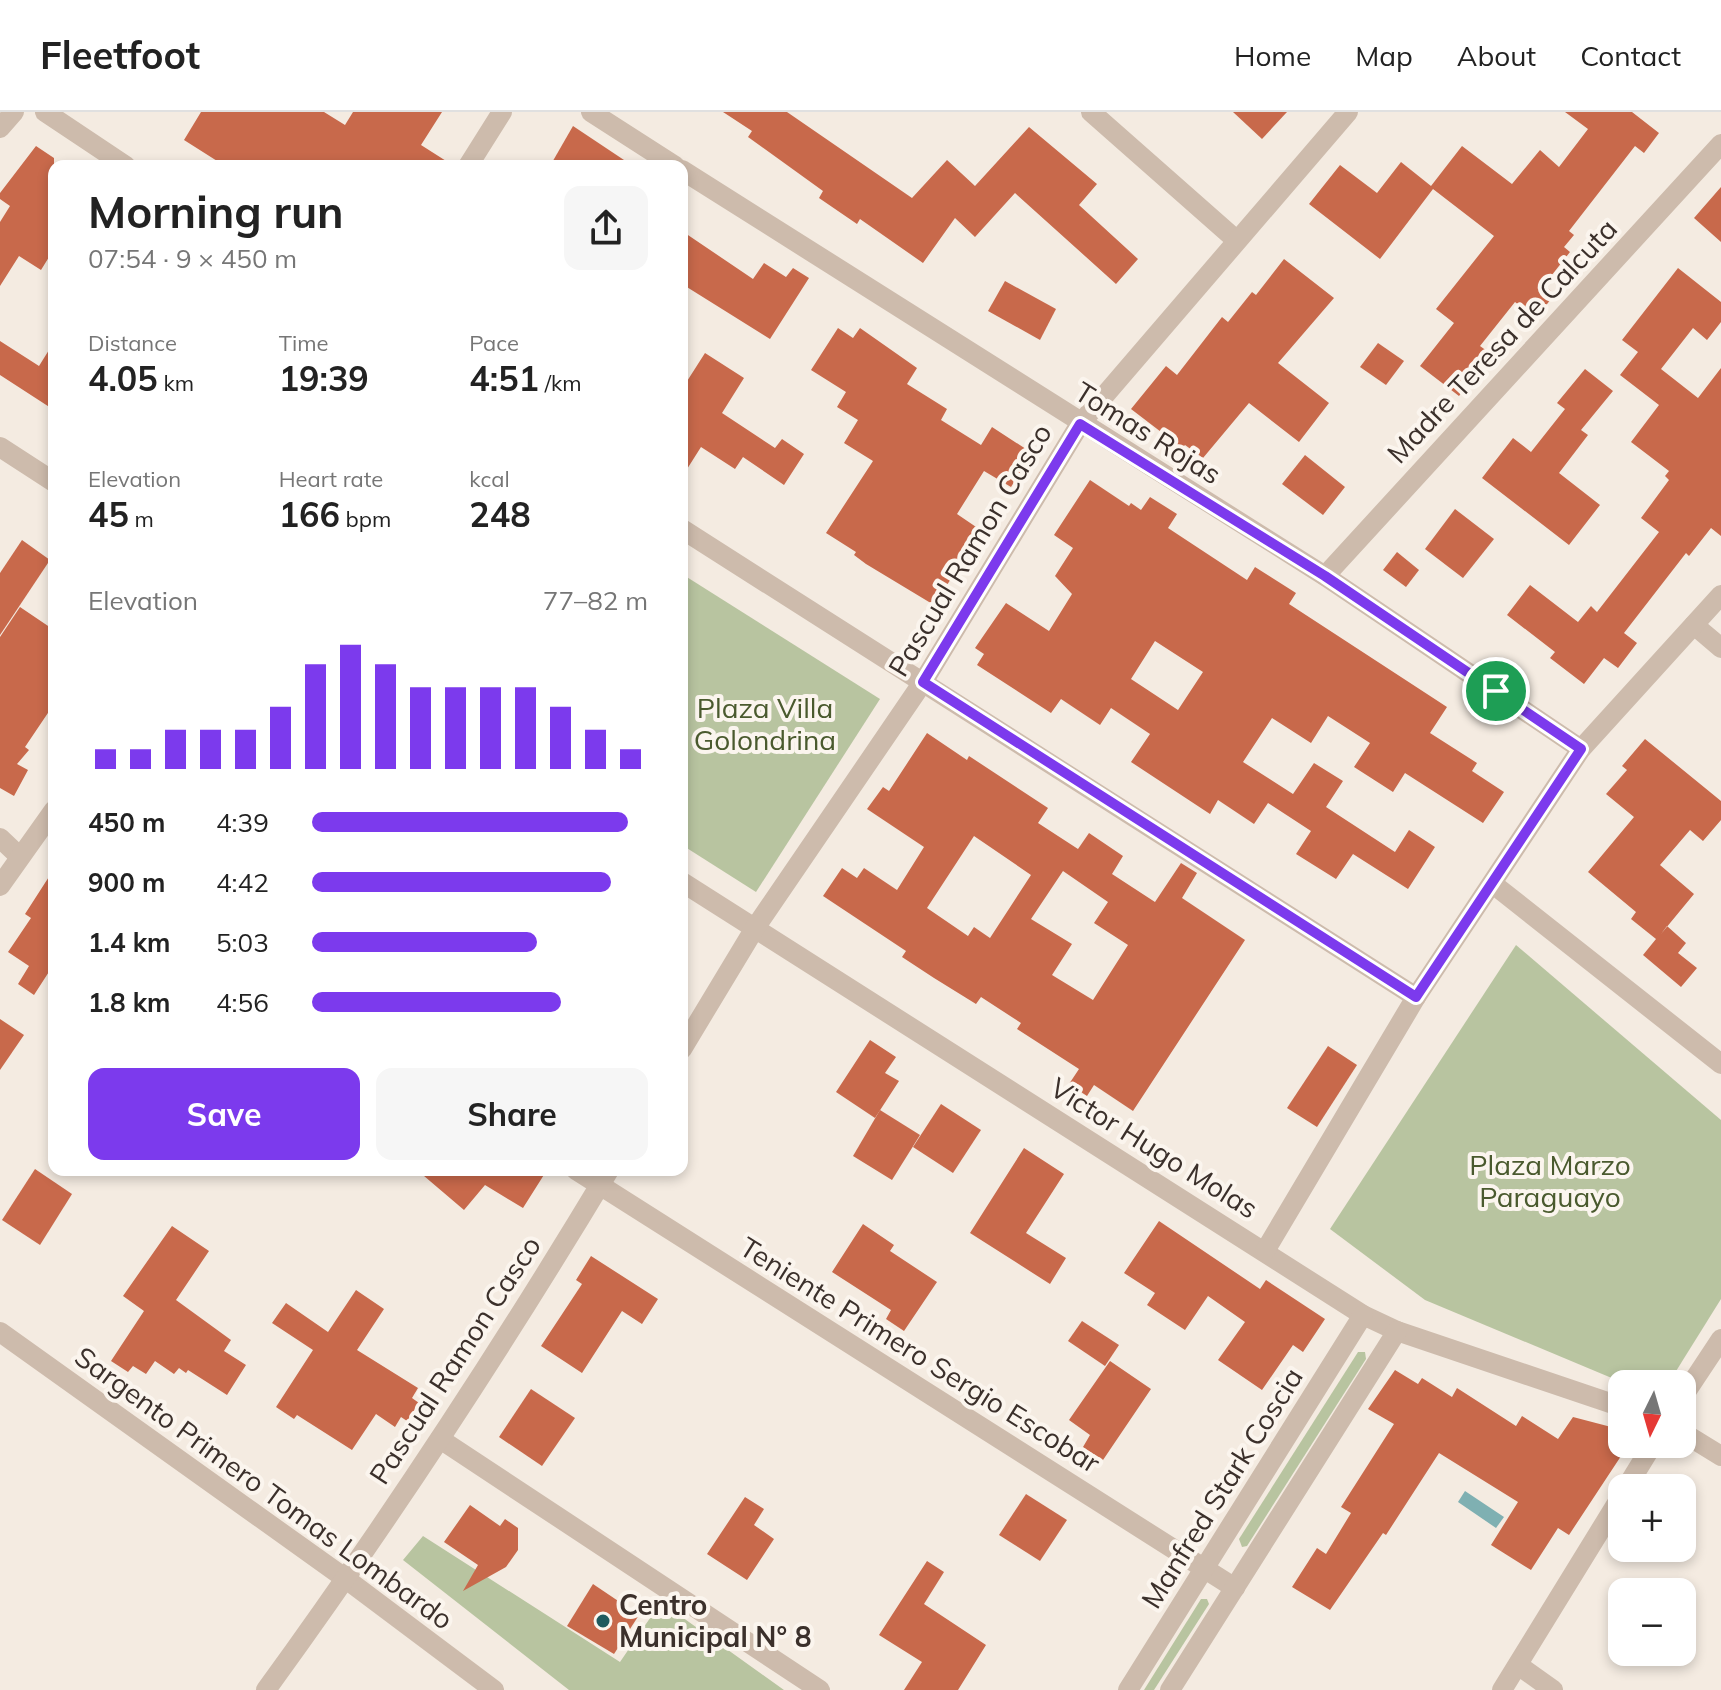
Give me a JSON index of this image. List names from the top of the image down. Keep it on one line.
{"streets":{"street":["Madre Teresa de Calcuta","Tomas Rojas","Pascual Ramon Casco","Victor Hugo Molas","Teniente Primero Sergio Escobar","Sargento Primero Tomas Lombardo","Manfred Stark Coscia"]},"crossings":[["Madre Teresa de Calcuta","Tomas Rojas"],["Tomas Rojas","Pascual Ramon Casco"],["Pascual Ramon Casco","Victor Hugo Molas"],["Pascual Ramon Casco","Teniente Primero Sergio Escobar"],["Pascual Ramon Casco","Sargento Primero Tomas Lombardo"],["Victor Hugo Molas","Manfred Stark Coscia"],["Teniente Primero Sergio Escobar","Manfred Stark Coscia"]],"parks":["Plaza Villa Golondrina","Plaza Marzo Paraguayo"],"places":["Centro Municipal N° 8"],"north":"bottom","page":{"header":"Fleetfoot","nav":["Home","Map","About","Contact"],"heading":["Morning run","07:54 · 9 × 450 m"],"stats":[["Distance","4.05 km"],["Time","19:39"],["Pace","4:51 /km"],["Elevation","45 m"],["Heart rate","166 bpm"],["kcal","248"]],"chart":["Elevation","77–82 m"],"list":[{"name":"450 m","note":"4:39"},{"name":"900 m","note":"4:42"},{"name":"1.4 km","note":"5:03"},{"name":"1.8 km","note":"4:56"}],"buttons":["Save","Share"],"map_buttons":["+","−"]}}
